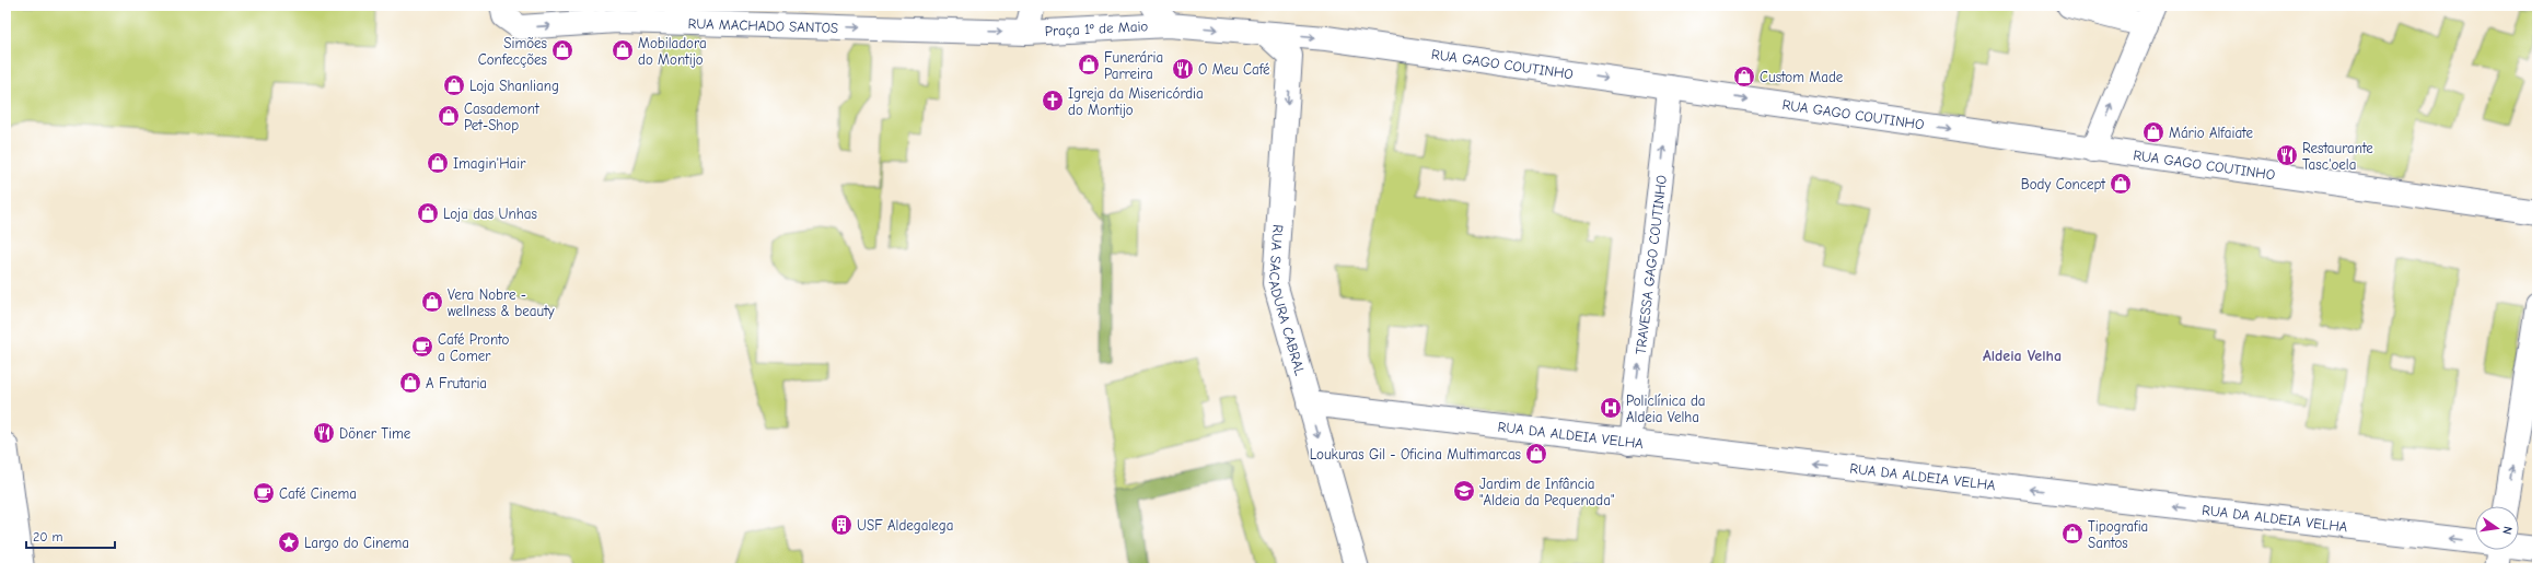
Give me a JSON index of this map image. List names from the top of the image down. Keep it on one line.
{"streets":{"street":["RUA MACHADO SANTOS","Praça 1º de Maio","RUA GAGO COUTINHO","TRAVESSA GAGO COUTINHO","RUA SACADURA CABRAL","RUA DA ALDEIA VELHA"]},"crossings":[["RUA MACHADO SANTOS","Praça 1º de Maio"],["Praça 1º de Maio","RUA GAGO COUTINHO"],["RUA GAGO COUTINHO","TRAVESSA GAGO COUTINHO"],["RUA GAGO COUTINHO","RUA SACADURA CABRAL"],["TRAVESSA GAGO COUTINHO","RUA DA ALDEIA VELHA"],["RUA SACADURA CABRAL","RUA DA ALDEIA VELHA"]],"one_way":["RUA MACHADO SANTOS","RUA GAGO COUTINHO","TRAVESSA GAGO COUTINHO","RUA SACADURA CABRAL","RUA DA ALDEIA VELHA"],"districts":["Aldeia Velha"],"places":{"shop":["Simões Confecções","Mobiladora do Montijo","Funerária Parreira","Custom Made","Loja Shanliang","Casademont Pet-Shop","Mário Alfaiate","Imagin'Hair","Body Concept","Loja das Unhas","Vera Nobre - wellness & beauty","A Frutaria","Loukuras Gil - Oficina Multimarcas","Tipografia Santos"],"restaurant":["O Meu Café","Restaurante Tasc'oela","Döner Time"],"church":["Igreja da Misericórdia do Montijo"],"cafe":["Café Pronto a Comer","Café Cinema"],"hospital":["Policlínica da Aldeia Velha"],"school or university":["Jardim de Infância \"Aldeia da Pequenada\""],"building":["USF Aldegalega"],"place":["Largo do Cinema"]},"scale_bar":"20 m","north":"right"}
